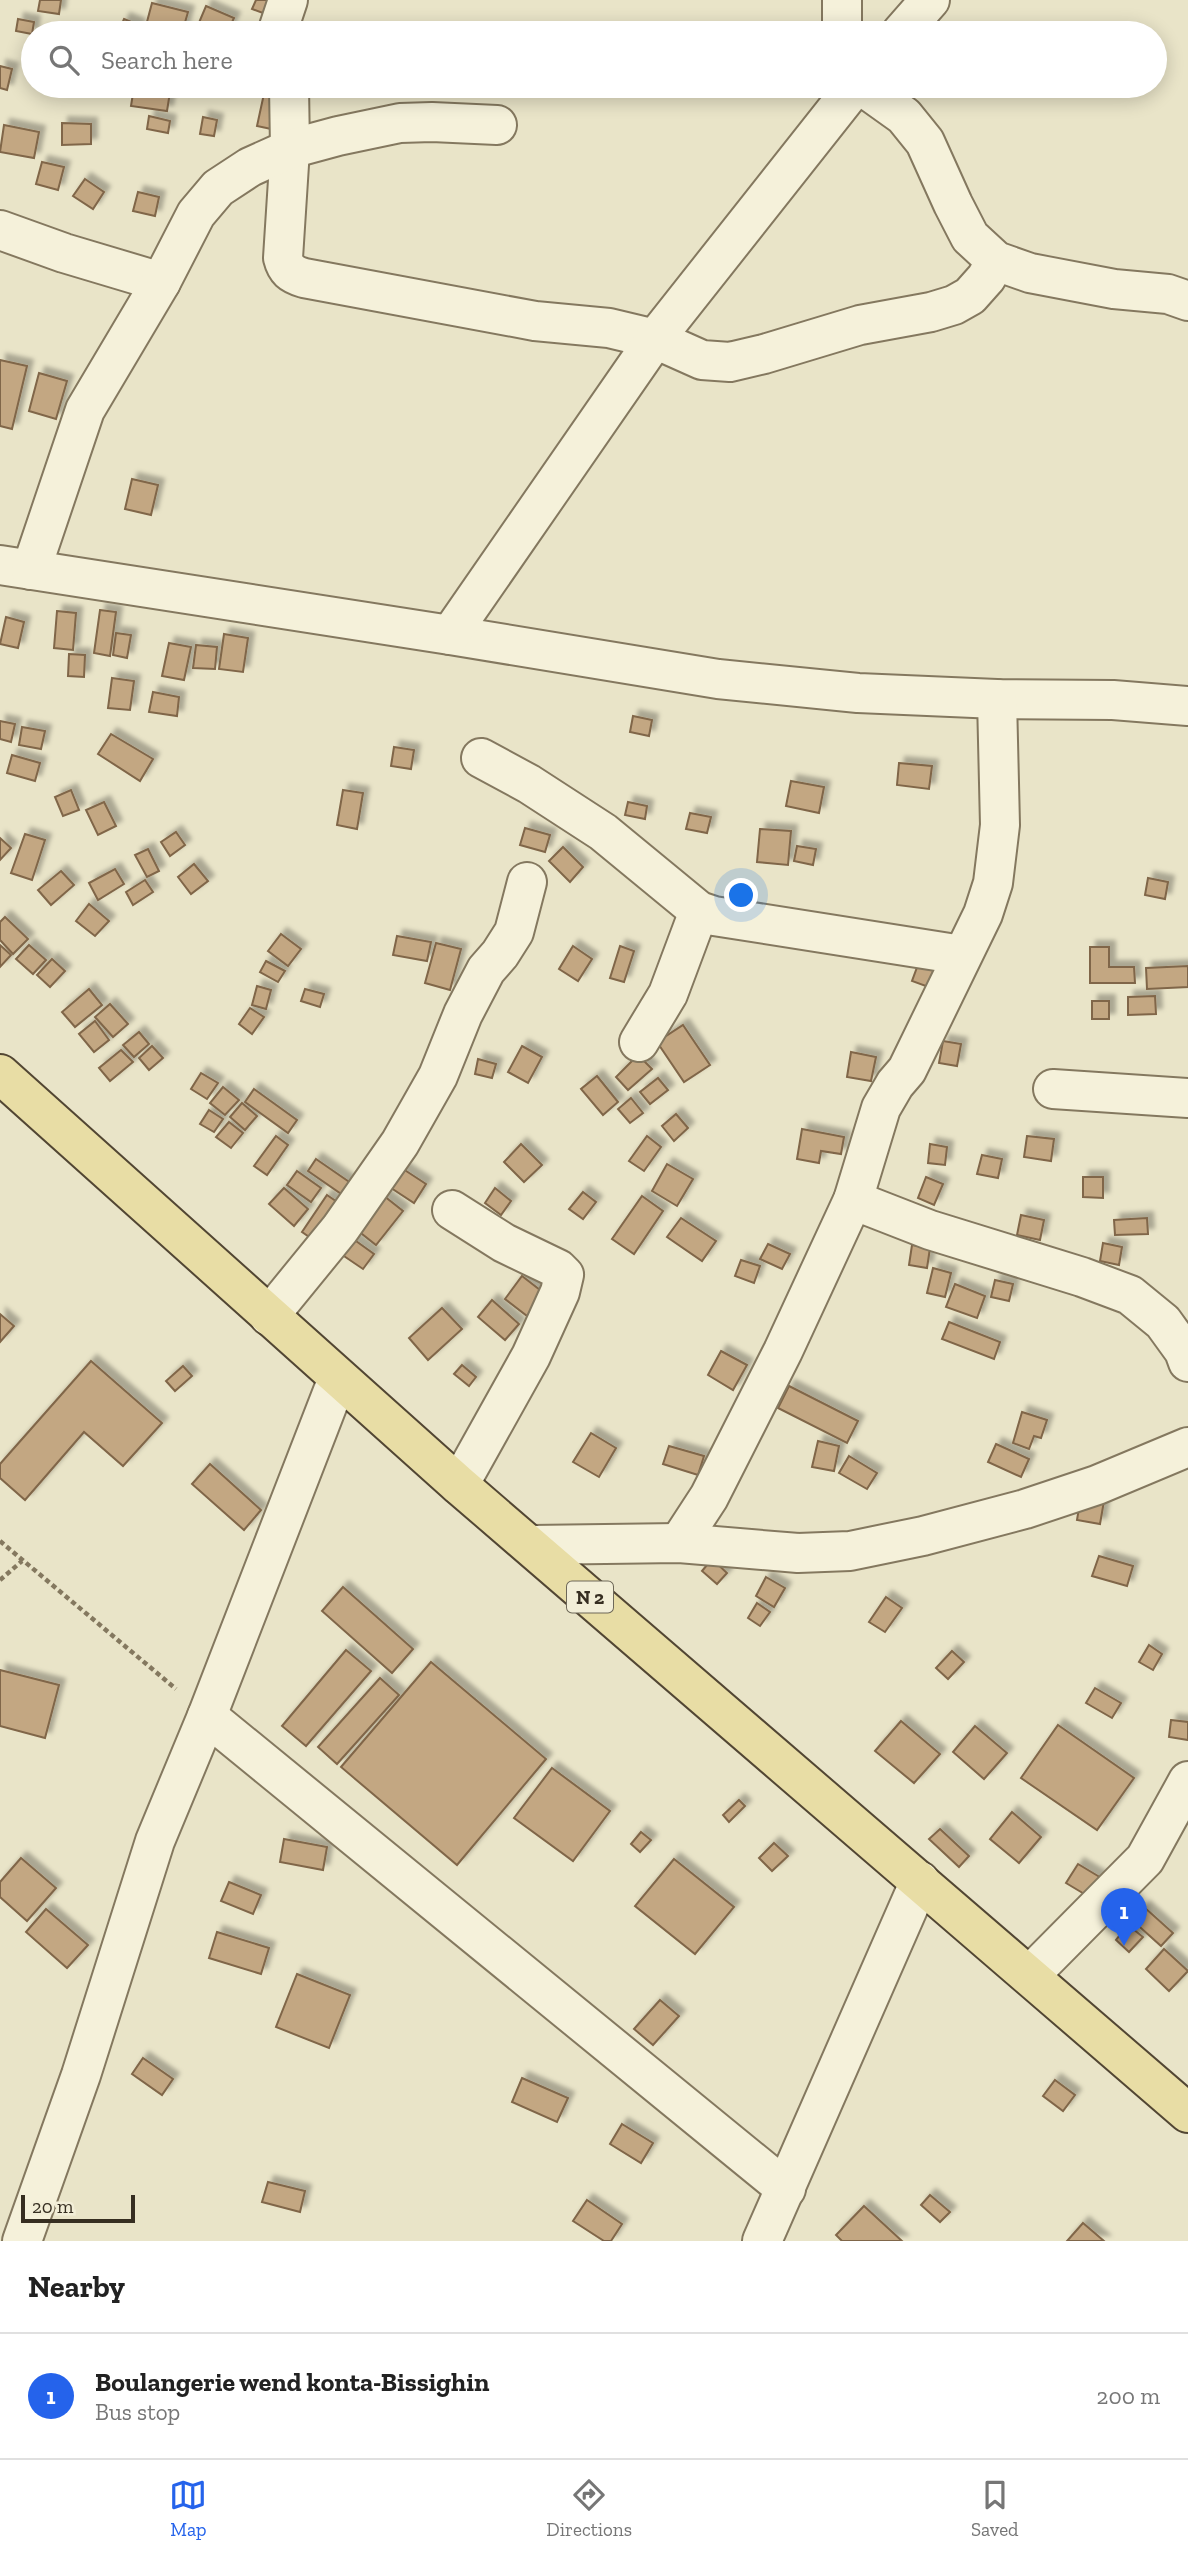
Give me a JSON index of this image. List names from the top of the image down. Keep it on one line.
{"streets":{"main road":["N 2"]},"scale_bar":"20 m","page":{"search":"Search here","pins":"1","scale":"20 m","heading":"Nearby","list":[{"mark":"1","name":"Boulangerie wend konta-Bissighin","note":"Bus stop","value":"200 m"}],"nav":["Map","Directions","Saved"]}}
